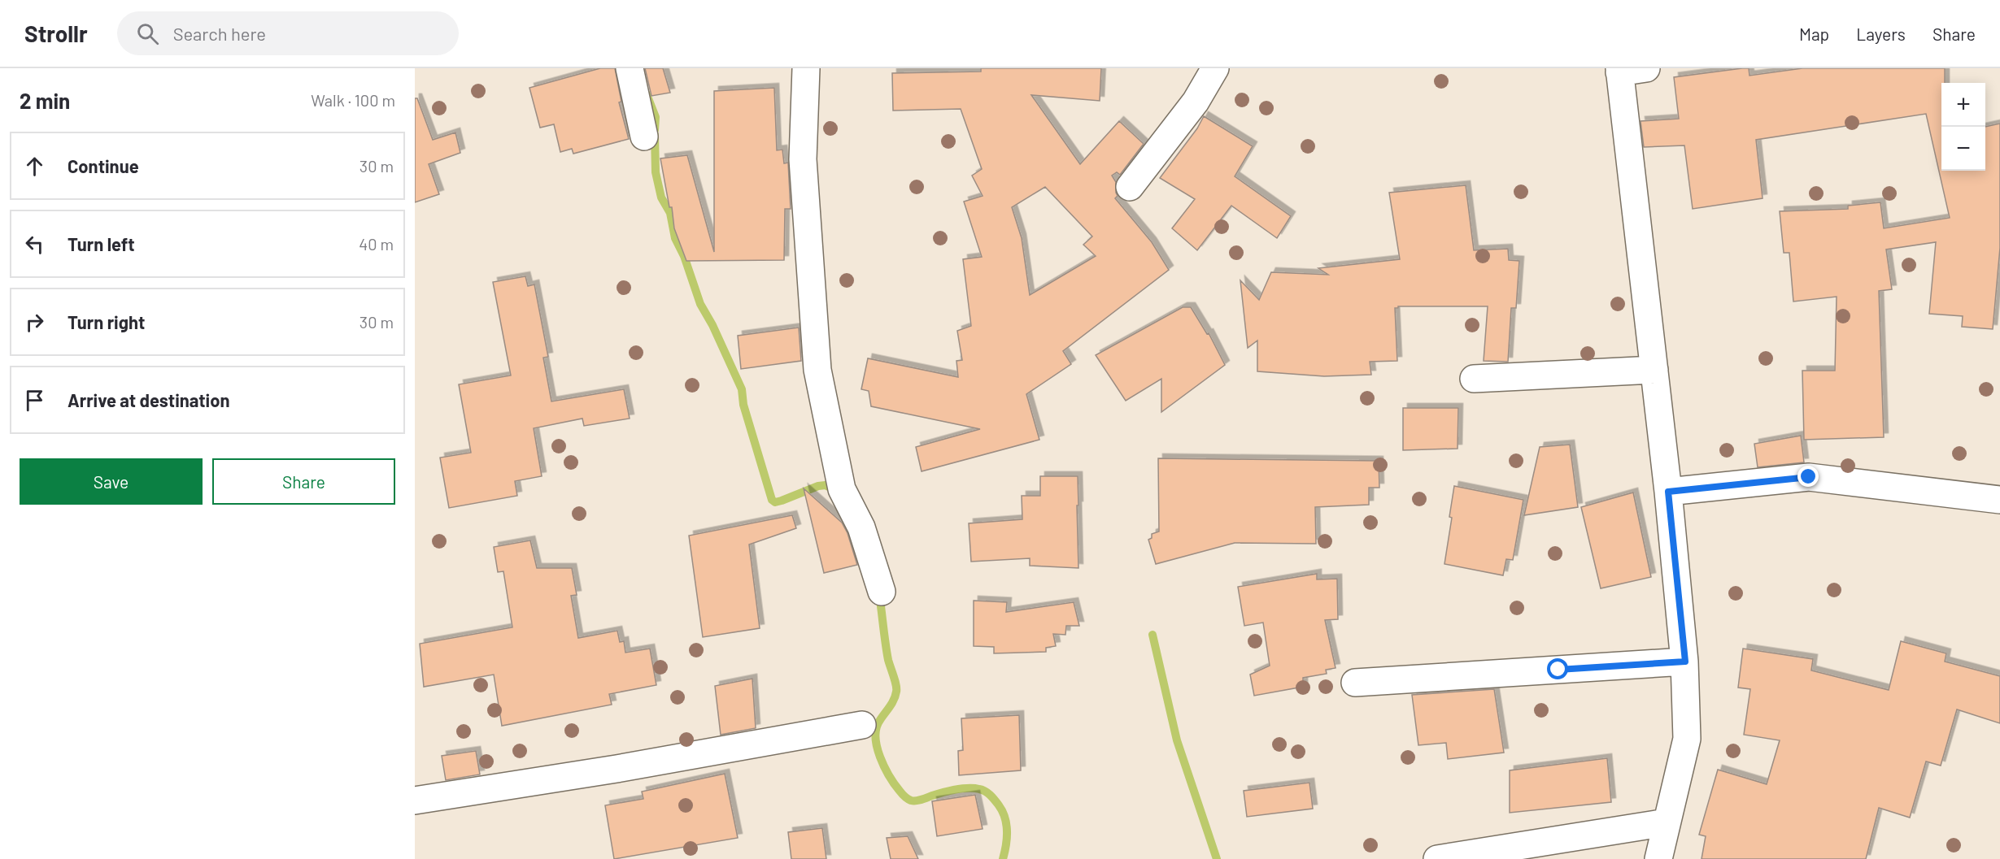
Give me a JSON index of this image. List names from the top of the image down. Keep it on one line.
{"page":{"header":"Strollr","search":"Search here","nav":["Map","Layers","Share"],"heading":["2 min","Walk · 100 m"],"map_buttons":["+","−"],"list":[["Continue","30 m"],["Turn left","40 m"],["Turn right","30 m"],"Arrive at destination"],"buttons":["Save","Share"]}}
